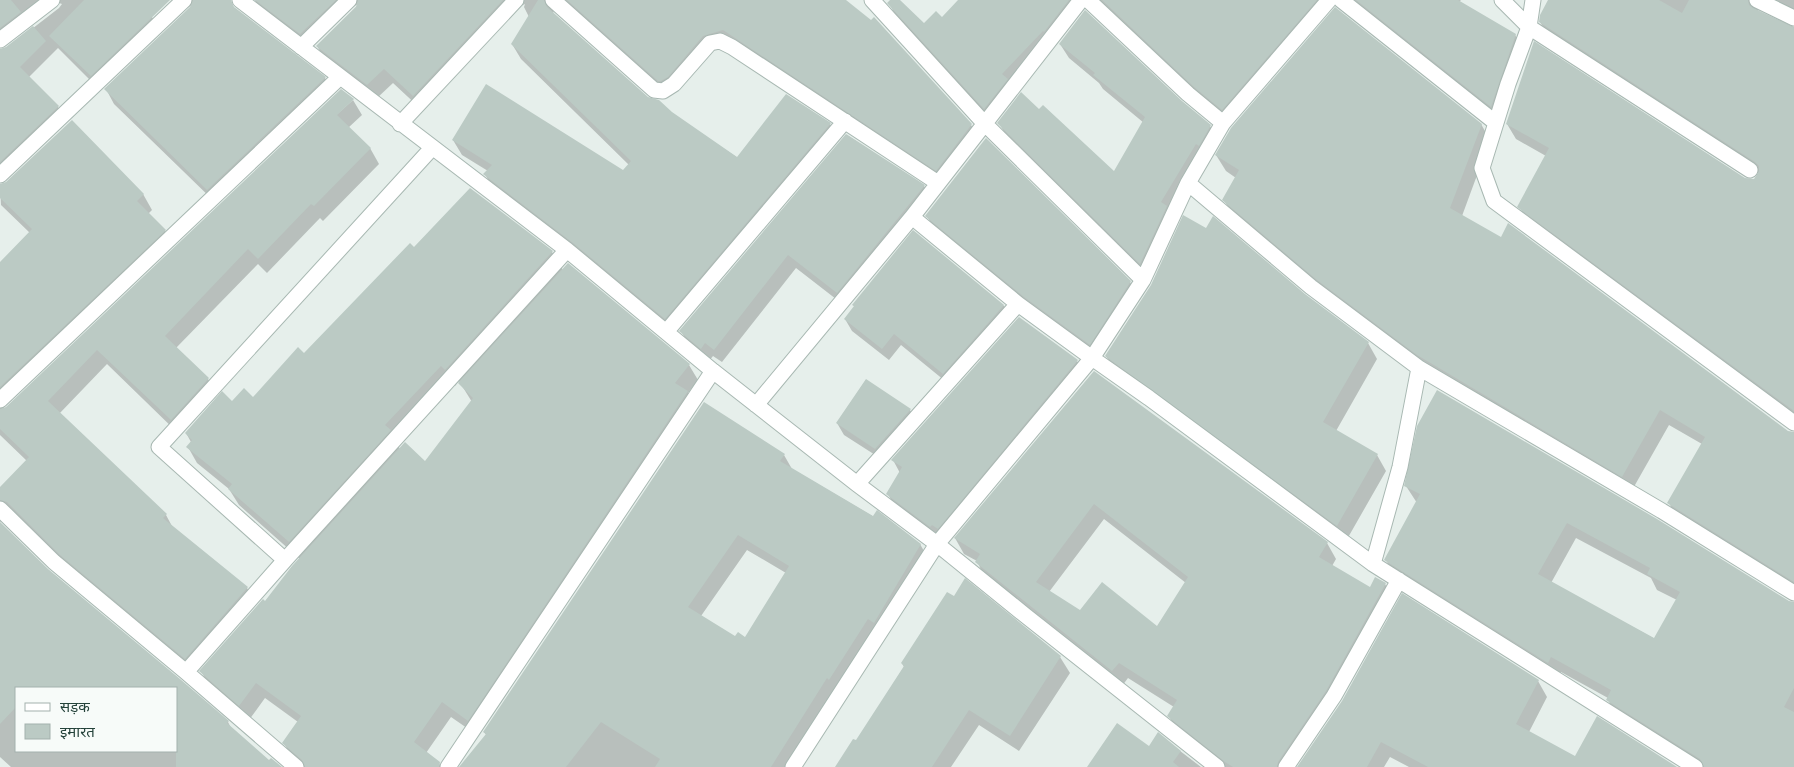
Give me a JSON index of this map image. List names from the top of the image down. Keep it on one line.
{"legend":["सड़क","इमारत"]}
